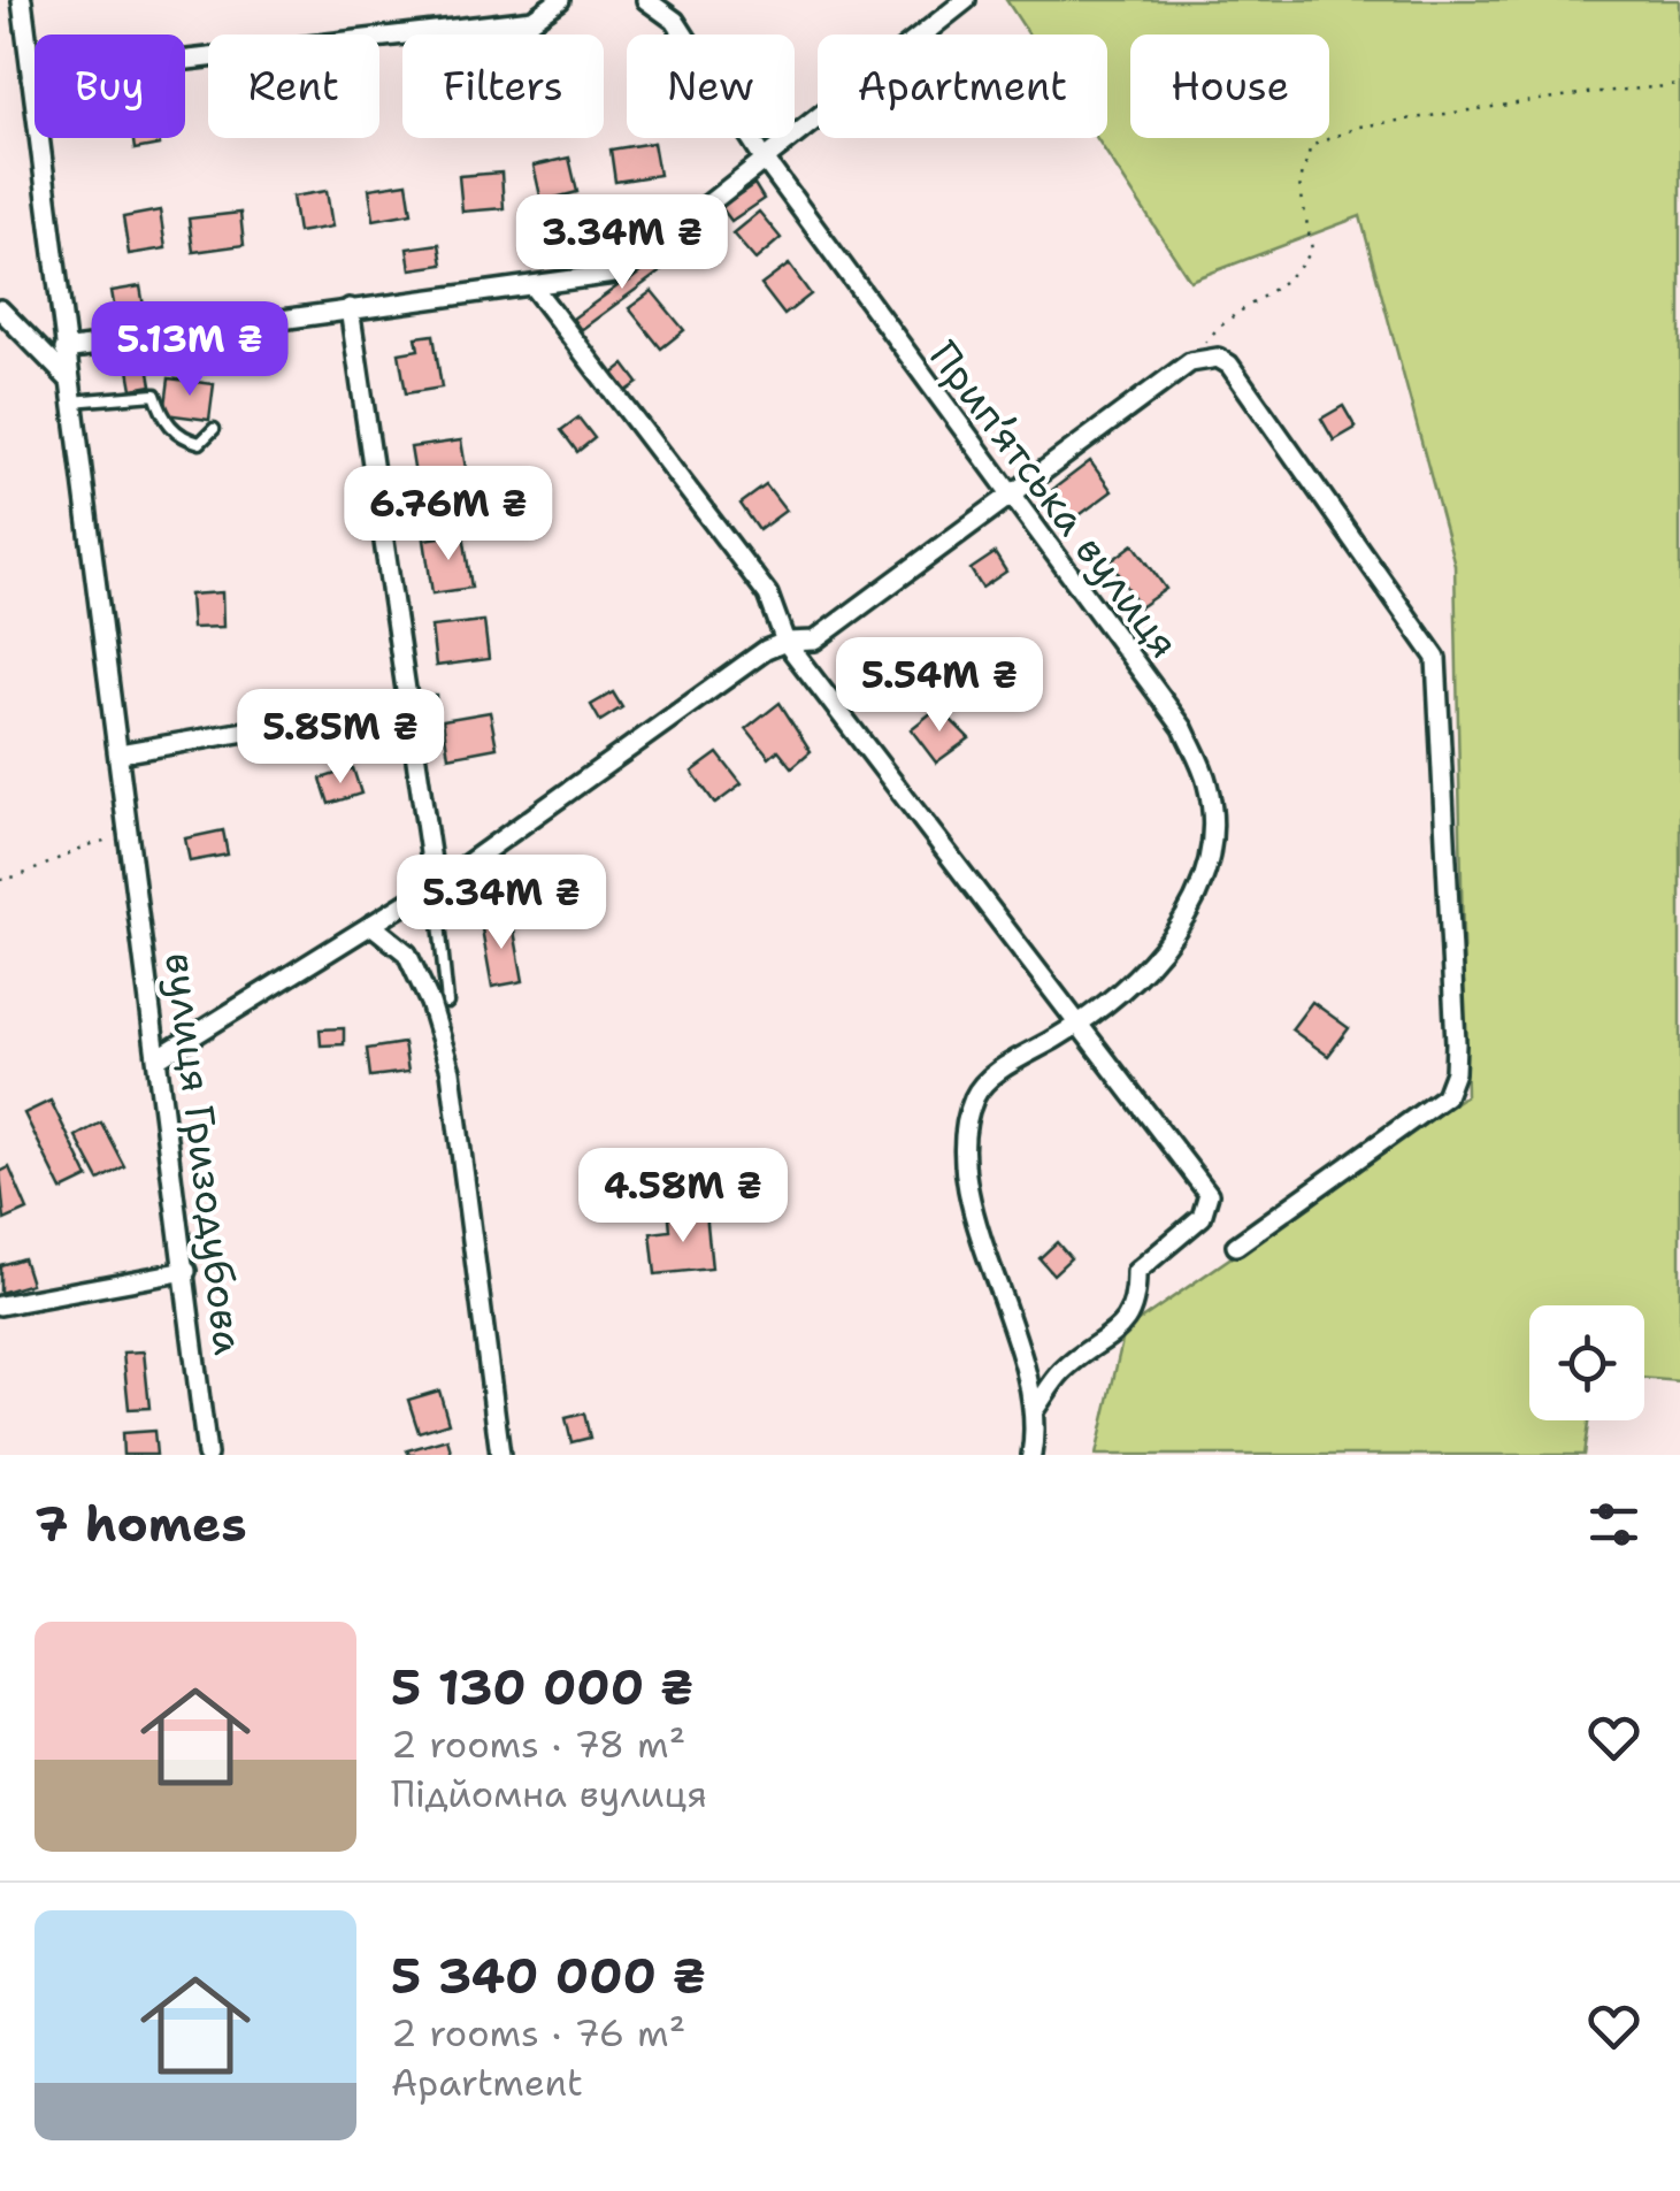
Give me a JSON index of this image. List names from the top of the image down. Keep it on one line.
{"streets":{"street":["Прип’ятська вулиця","вулиця Гризодубова"]},"page":{"chip":["Buy","Rent","Filters","New","Apartment","House"],"price":["3.34M ₴","5.13M ₴","6.76M ₴","5.54M ₴","5.85M ₴","5.34M ₴","4.58M ₴"],"heading":"7 homes","list":[{"name":"5 130 000 ₴","note":"2 rooms · 78 m² · Підйомна вулиця"},{"name":"5 340 000 ₴","note":"2 rooms · 76 m² · Apartment"}]}}
